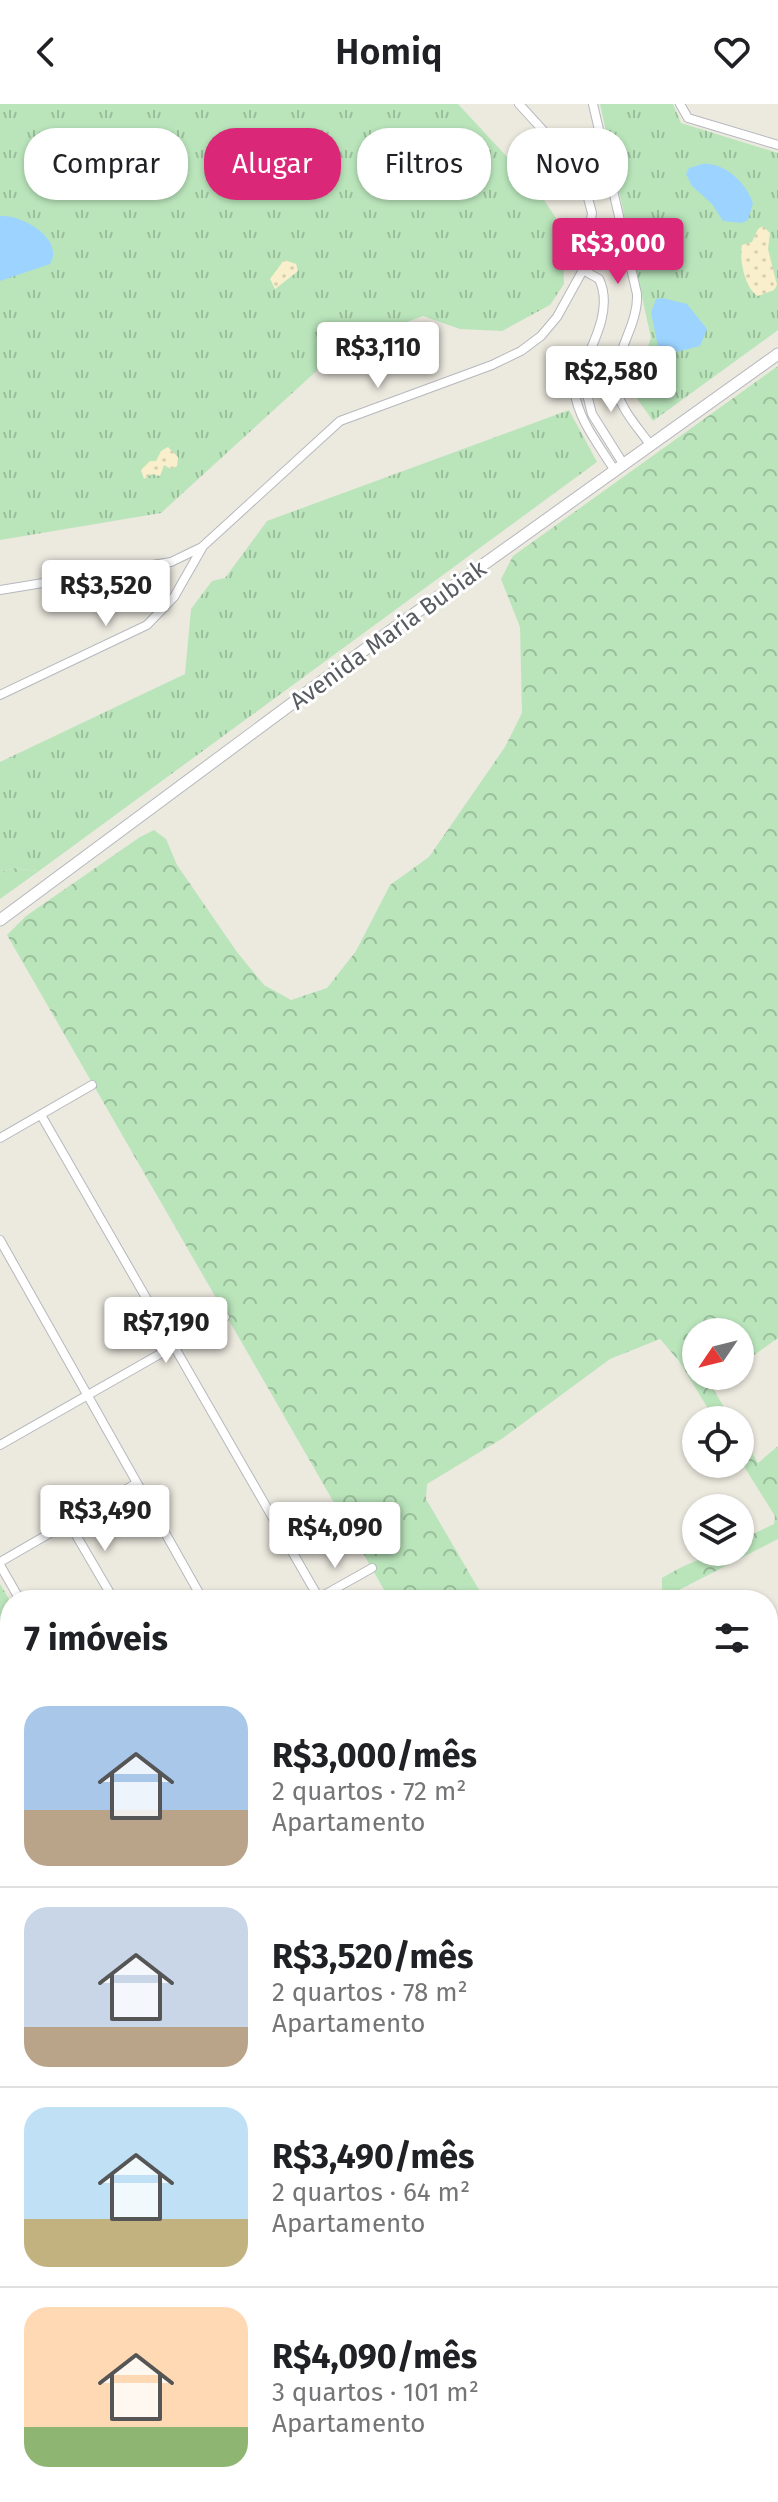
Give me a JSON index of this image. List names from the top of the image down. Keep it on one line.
{"streets":{"street":["Avenida Maria Bubiak"]},"north":"bottom left","page":{"header":"Homiq","chip":["Comprar","Alugar","Filtros","Novo"],"price":["R$3,000","R$3,110","R$2,580","R$3,520","R$7,190","R$3,490","R$4,090"],"heading":"7 imóveis","list":[{"name":"R$3,000/mês","note":"2 quartos · 72 m² · Apartamento"},{"name":"R$3,520/mês","note":"2 quartos · 78 m² · Apartamento"},{"name":"R$3,490/mês","note":"2 quartos · 64 m² · Apartamento"},{"name":"R$4,090/mês","note":"3 quartos · 101 m² · Apartamento"}]}}
